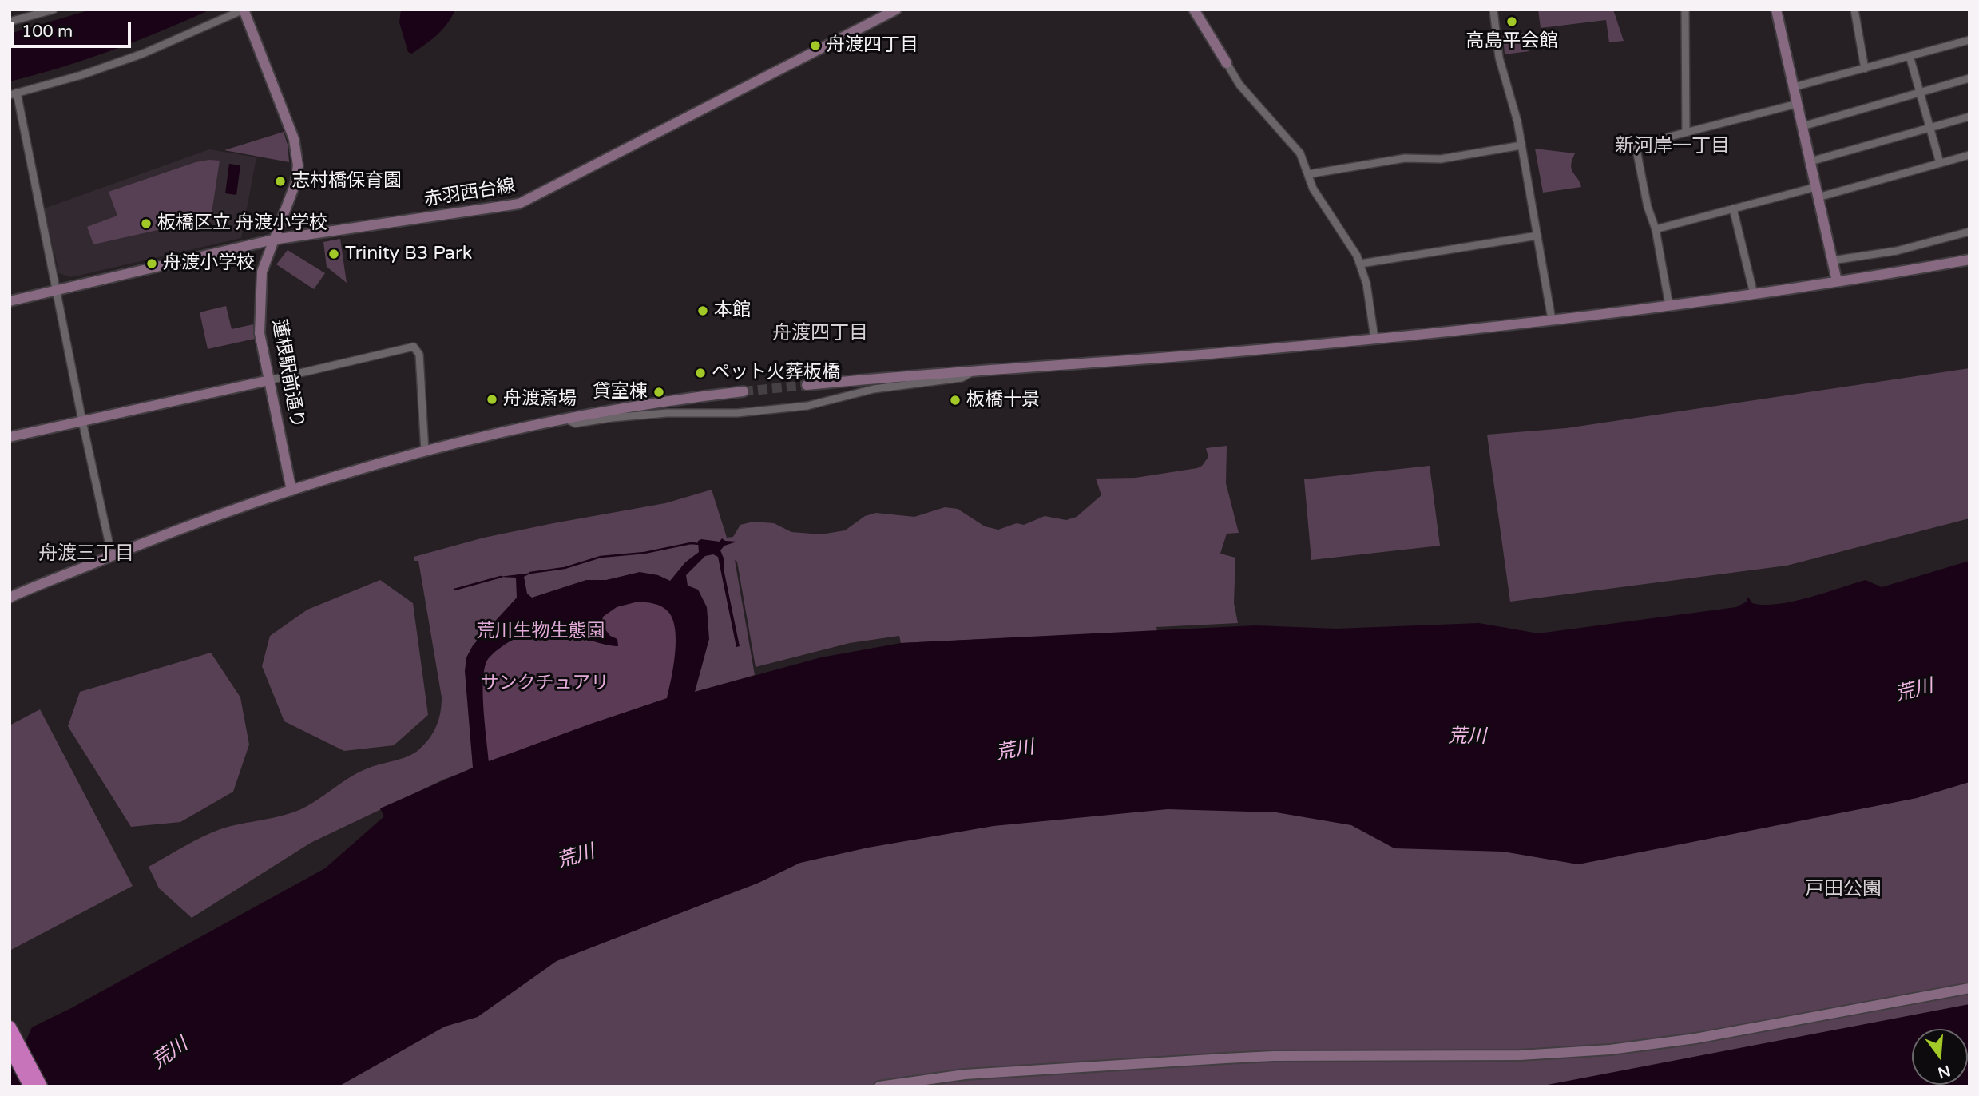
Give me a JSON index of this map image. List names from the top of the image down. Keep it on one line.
{"streets":{"street":["赤羽西台線","蓮根駅前通り"]},"crossings":[["赤羽西台線","蓮根駅前通り"]],"districts":["新河岸一丁目","舟渡四丁目","舟渡三丁目","戸田公園"],"water":["荒川"],"parks":["荒川生物生態園","サンクチュアリ"],"places":["高島平会館","舟渡四丁目","志村橋保育園","板橋区立 舟渡小学校","Trinity B3 Park","舟渡小学校","本館","ペット火葬板橋","貸室棟","舟渡斎場","板橋十景"],"scale_bar":"100 m","north":"bottom"}
